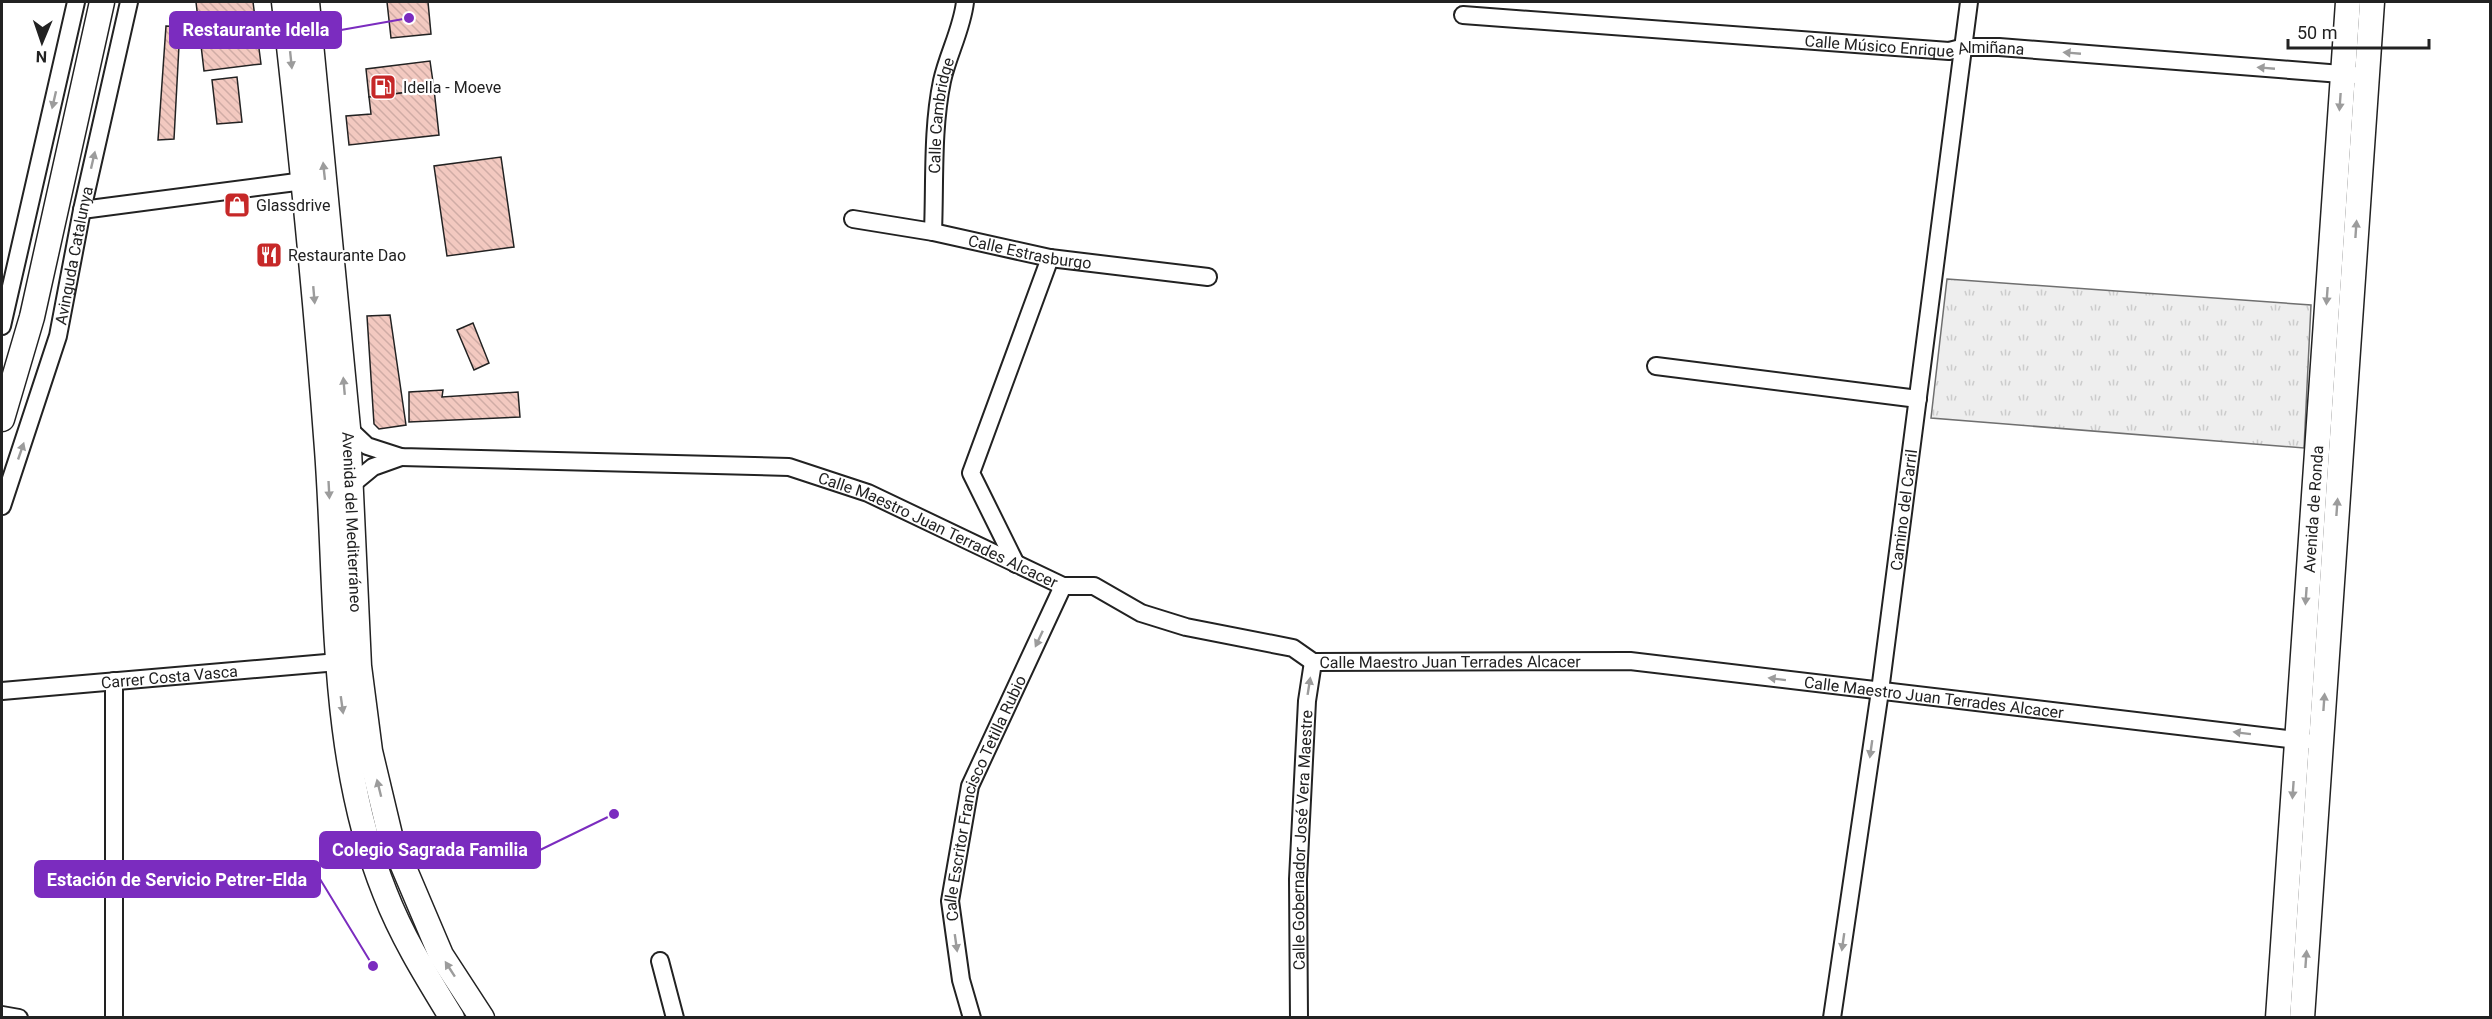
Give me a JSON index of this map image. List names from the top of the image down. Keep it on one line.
{"streets":{"street":["Calle Músico Enrique Almiñana","Calle Cambridge","Calle Estrasburgo","Avinguda Catalunya","Avenida de Ronda","Camino del Carril","Avenida del Mediterráneo","Calle Maestro Juan Terrades Alcacer","Carrer Costa Vasca","Calle Escritor Francisco Tetilla Rubio","Calle Gobernador José Vera Maestre"]},"crossings":[["Calle Músico Enrique Almiñana","Avenida de Ronda"],["Calle Músico Enrique Almiñana","Camino del Carril"],["Calle Cambridge","Calle Estrasburgo"],["Avenida de Ronda","Calle Maestro Juan Terrades Alcacer"],["Camino del Carril","Calle Maestro Juan Terrades Alcacer"],["Avenida del Mediterráneo","Calle Maestro Juan Terrades Alcacer"],["Avenida del Mediterráneo","Carrer Costa Vasca"],["Calle Maestro Juan Terrades Alcacer","Calle Escritor Francisco Tetilla Rubio"],["Calle Maestro Juan Terrades Alcacer","Calle Gobernador José Vera Maestre"]],"one_way":["Calle Músico Enrique Almiñana","Calle Maestro Juan Terrades Alcacer","Calle Escritor Francisco Tetilla Rubio","Calle Gobernador José Vera Maestre"],"places":{"other":["Restaurante Idella","Colegio Sagrada Familia","Estación de Servicio Petrer-Elda"],"fuel station":["Idella - Moeve"],"shop":["Glassdrive"],"restaurant":["Restaurante Dao"]},"scale_bar":"50 m","north":"bottom"}
